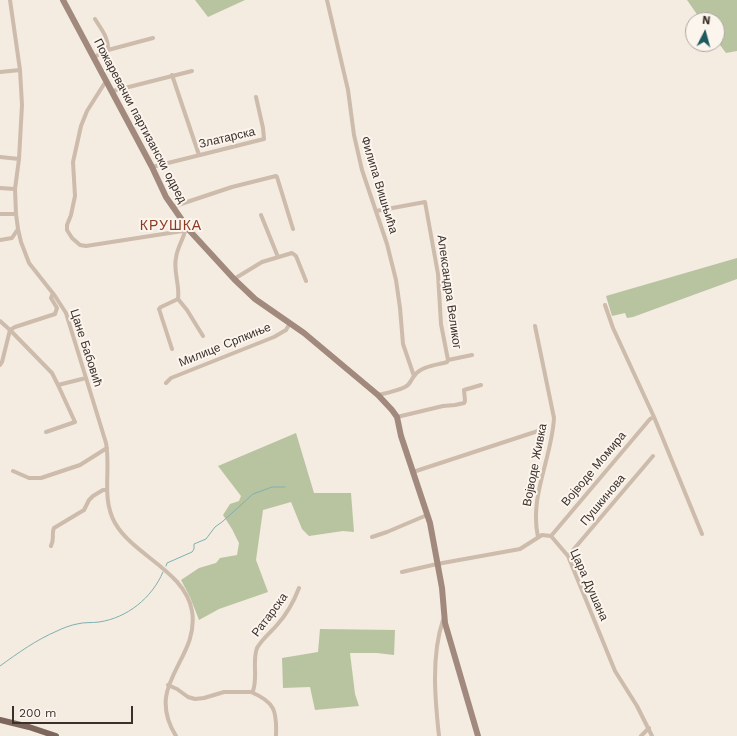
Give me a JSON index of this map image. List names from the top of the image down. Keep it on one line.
{"streets":{"street":["Пожаревачки партизански одред","Златарска","Филипа Вишњића","Александра Великог","Милице Српкиње","Цане Бабовић","Војводе Живка","Војводе Момира","Пушкинова","Цара Душана","Ратарска"]},"crossings":[["Пожаревачки партизански одред","Златарска"],["Пожаревачки партизански одред","Александра Великог"],["Пожаревачки партизански одред","Милице Српкиње"],["Филипа Вишњића","Александра Великог"],["Војводе Момира","Цара Душана"],["Пушкинова","Цара Душана"]],"districts":["КРУШКА"],"scale_bar":"200 m","north":"top"}
